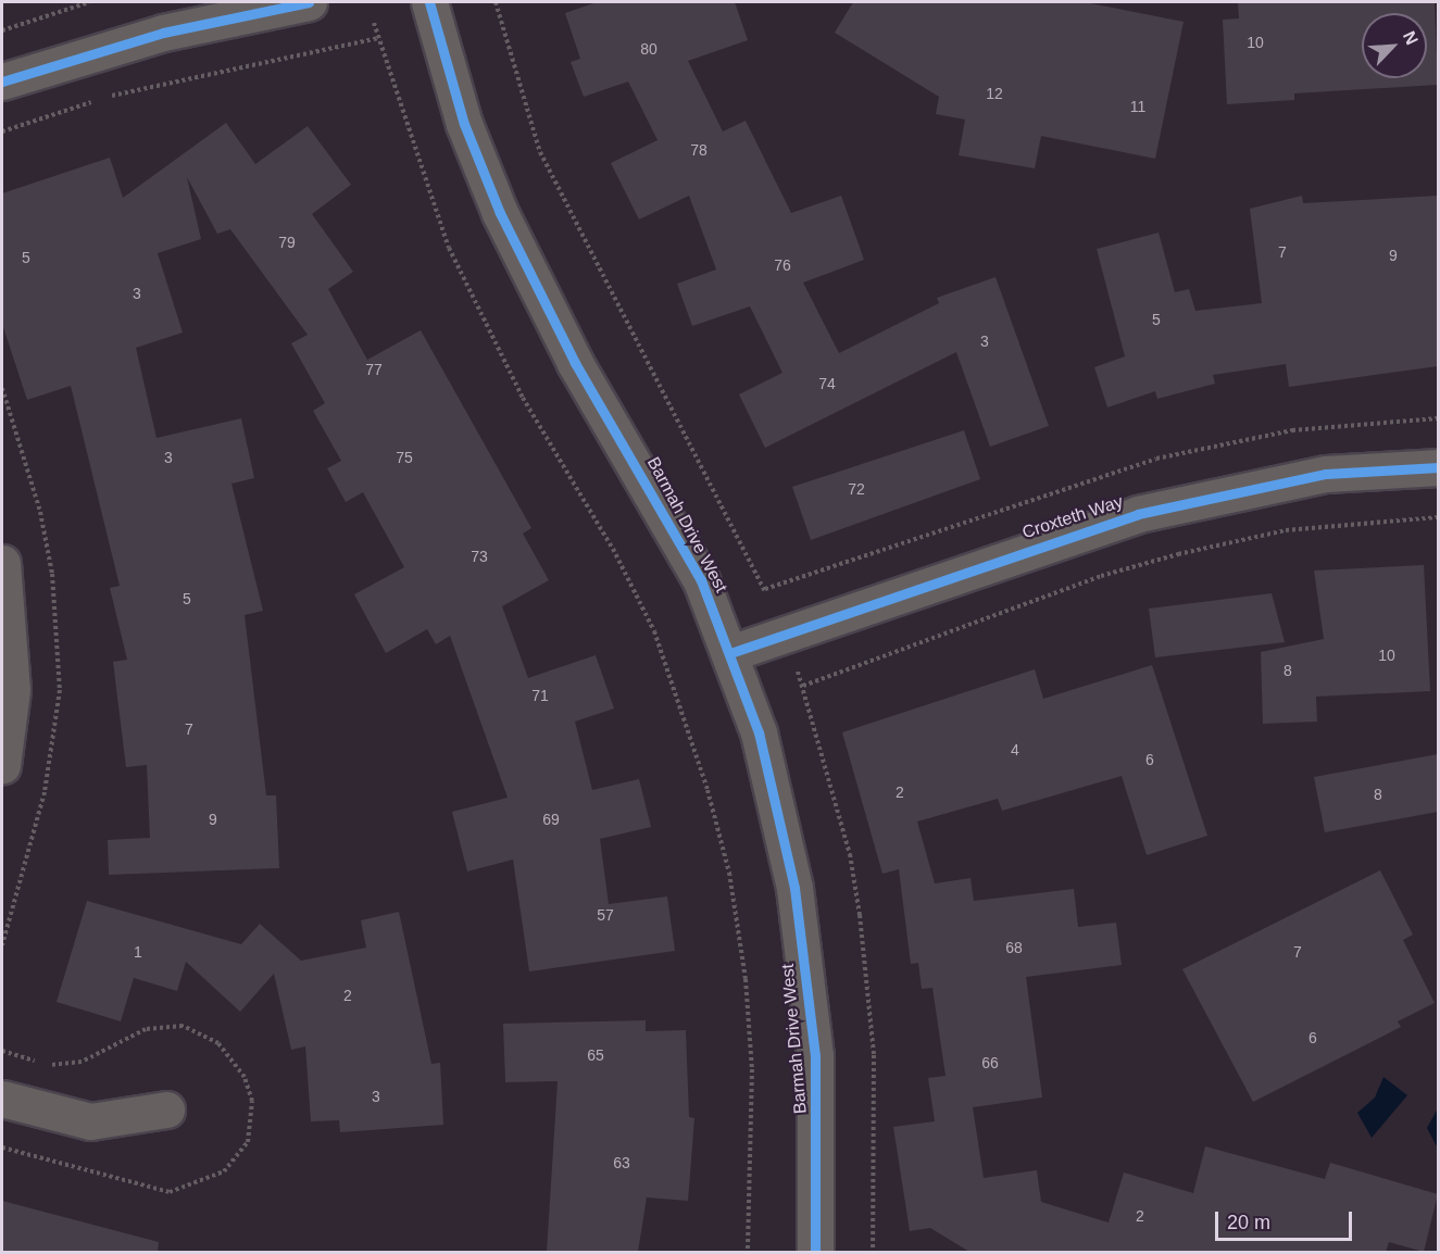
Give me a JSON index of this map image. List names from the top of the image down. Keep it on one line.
{"streets":{"street":["Croxteth Way","Barmah Drive West"]},"crossings":[["Croxteth Way","Barmah Drive West"]],"house_numbers":["10","80","12","11","78","79","7","9","5","76","3","5","3","77","74","3","75","72","73","5","10","8","71","7","4","6","2","8","9","69","57","68","1","7","2","6","65","66","3","63","2"],"scale_bar":"20 m","north":"top right"}
